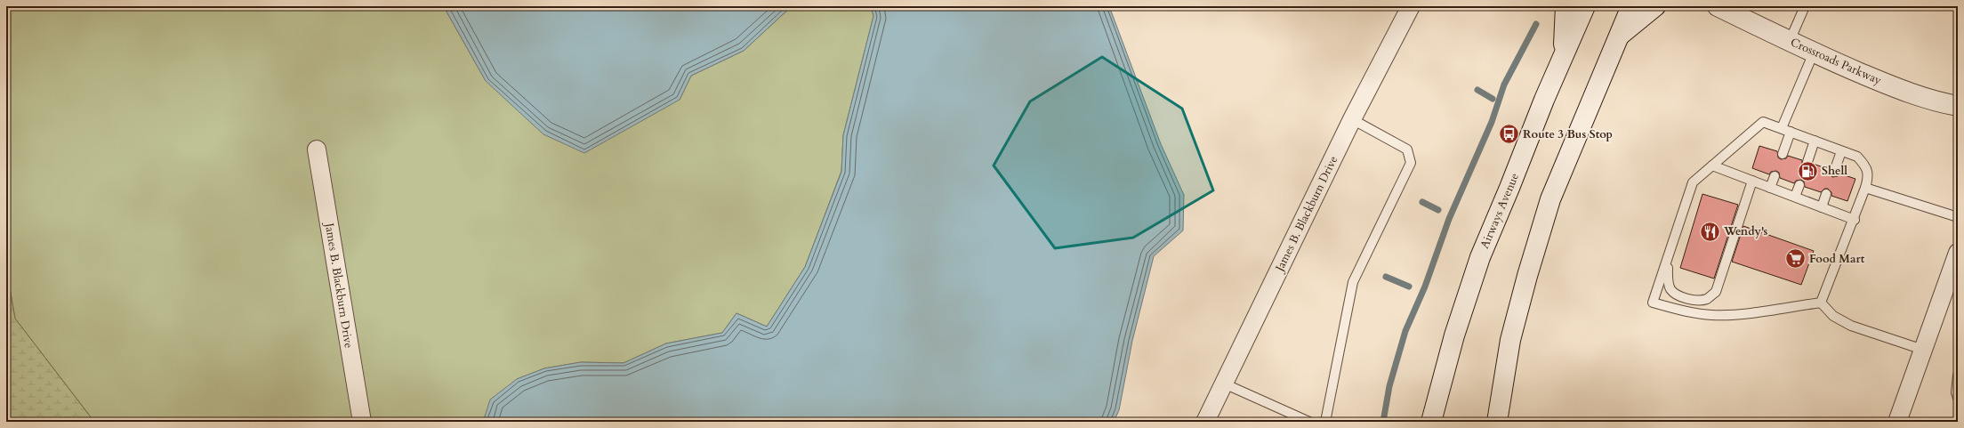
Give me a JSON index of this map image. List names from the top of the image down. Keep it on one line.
{"streets":{"main road":["Crossroads Parkway","Airways Avenue"],"street":["James B. Blackburn Drive"]},"places":{"bus stop":["Route 3 Bus Stop"],"fuel station":["Shell"],"restaurant":["Wendy's"],"supermarket":["Food Mart"]}}
